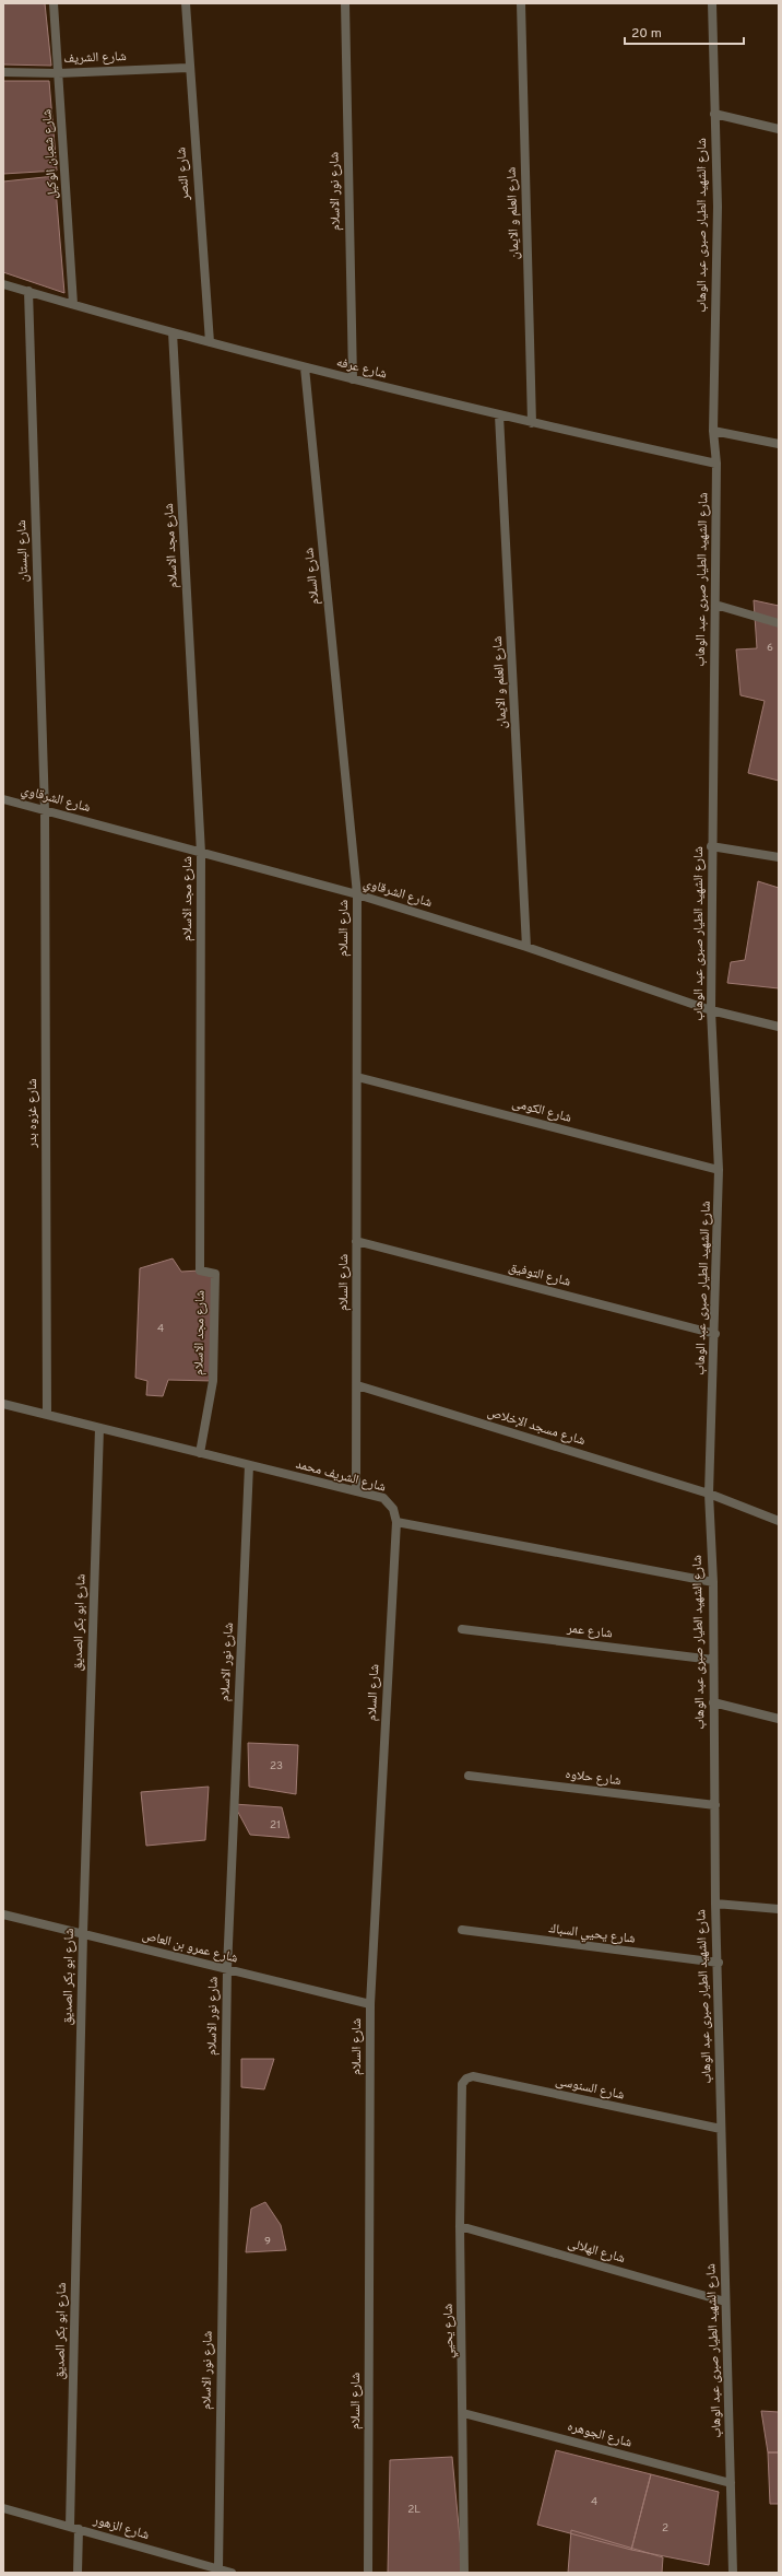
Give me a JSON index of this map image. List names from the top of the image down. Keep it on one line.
{"streets":{"street":["شارع الشريف","شارع شعبان الوكيل","شارع النصر","شارع نور الاسلام","شارع العلم و الايمان","شارع الشهيد الطيار صبرى عبد الوهاب","شارع عرفه","شارع مجد الاسلام","شارع البستان","شارع السلام","شارع الشرقاوي","شارع الكومى","شارع غزوه بدر","شارع التوفيق","شارع مسجد الإخلاص","شارع الشريف محمد","شارع ابو بكر الصديق","شارع عمر","شارع حلاوه","شارع يحيي السباك","شارع عمرو بن العاص","شارع السنوسى","شارع الهلالى","شارع يحيي","شارع الجوهره","شارع الزهور"]},"crossings":[["شارع الشريف","شارع شعبان الوكيل"],["شارع الشريف","شارع النصر"],["شارع شعبان الوكيل","شارع عرفه"],["شارع النصر","شارع عرفه"],["شارع نور الاسلام","شارع عرفه"],["شارع نور الاسلام","شارع الشريف محمد"],["شارع نور الاسلام","شارع عمرو بن العاص"],["شارع نور الاسلام","شارع الزهور"],["شارع العلم و الايمان","شارع عرفه"],["شارع العلم و الايمان","شارع الشرقاوي"],["شارع الشهيد الطيار صبرى عبد الوهاب","شارع عرفه"],["شارع الشهيد الطيار صبرى عبد الوهاب","شارع الشرقاوي"],["شارع الشهيد الطيار صبرى عبد الوهاب","شارع الكومى"],["شارع الشهيد الطيار صبرى عبد الوهاب","شارع التوفيق"],["شارع الشهيد الطيار صبرى عبد الوهاب","شارع مسجد الإخلاص"],["شارع الشهيد الطيار صبرى عبد الوهاب","شارع عمر"],["شارع الشهيد الطيار صبرى عبد الوهاب","شارع حلاوه"],["شارع الشهيد الطيار صبرى عبد الوهاب","شارع يحيي السباك"],["شارع الشهيد الطيار صبرى عبد الوهاب","شارع السنوسى"],["شارع الشهيد الطيار صبرى عبد الوهاب","شارع الهلالى"],["شارع الشهيد الطيار صبرى عبد الوهاب","شارع الجوهره"],["شارع عرفه","شارع مجد الاسلام"],["شارع عرفه","شارع البستان"],["شارع عرفه","شارع السلام"],["شارع مجد الاسلام","شارع الشرقاوي"],["شارع مجد الاسلام","شارع الشريف محمد"],["شارع البستان","شارع الشرقاوي"],["شارع البستان","شارع غزوه بدر"],["شارع السلام","شارع الشرقاوي"],["شارع السلام","شارع الكومى"],["شارع السلام","شارع التوفيق"],["شارع السلام","شارع مسجد الإخلاص"],["شارع السلام","شارع الشريف محمد"],["شارع السلام","شارع عمرو بن العاص"],["شارع الشرقاوي","شارع غزوه بدر"],["شارع غزوه بدر","شارع الشريف محمد"],["شارع الشريف محمد","شارع ابو بكر الصديق"],["شارع ابو بكر الصديق","شارع عمرو بن العاص"],["شارع ابو بكر الصديق","شارع الزهور"],["شارع السنوسى","شارع يحيي"],["شارع الهلالى","شارع يحيي"],["شارع يحيي","شارع الجوهره"]],"house_numbers":["6","4","23","21","9","4","2L","2"],"scale_bar":"20 m"}
